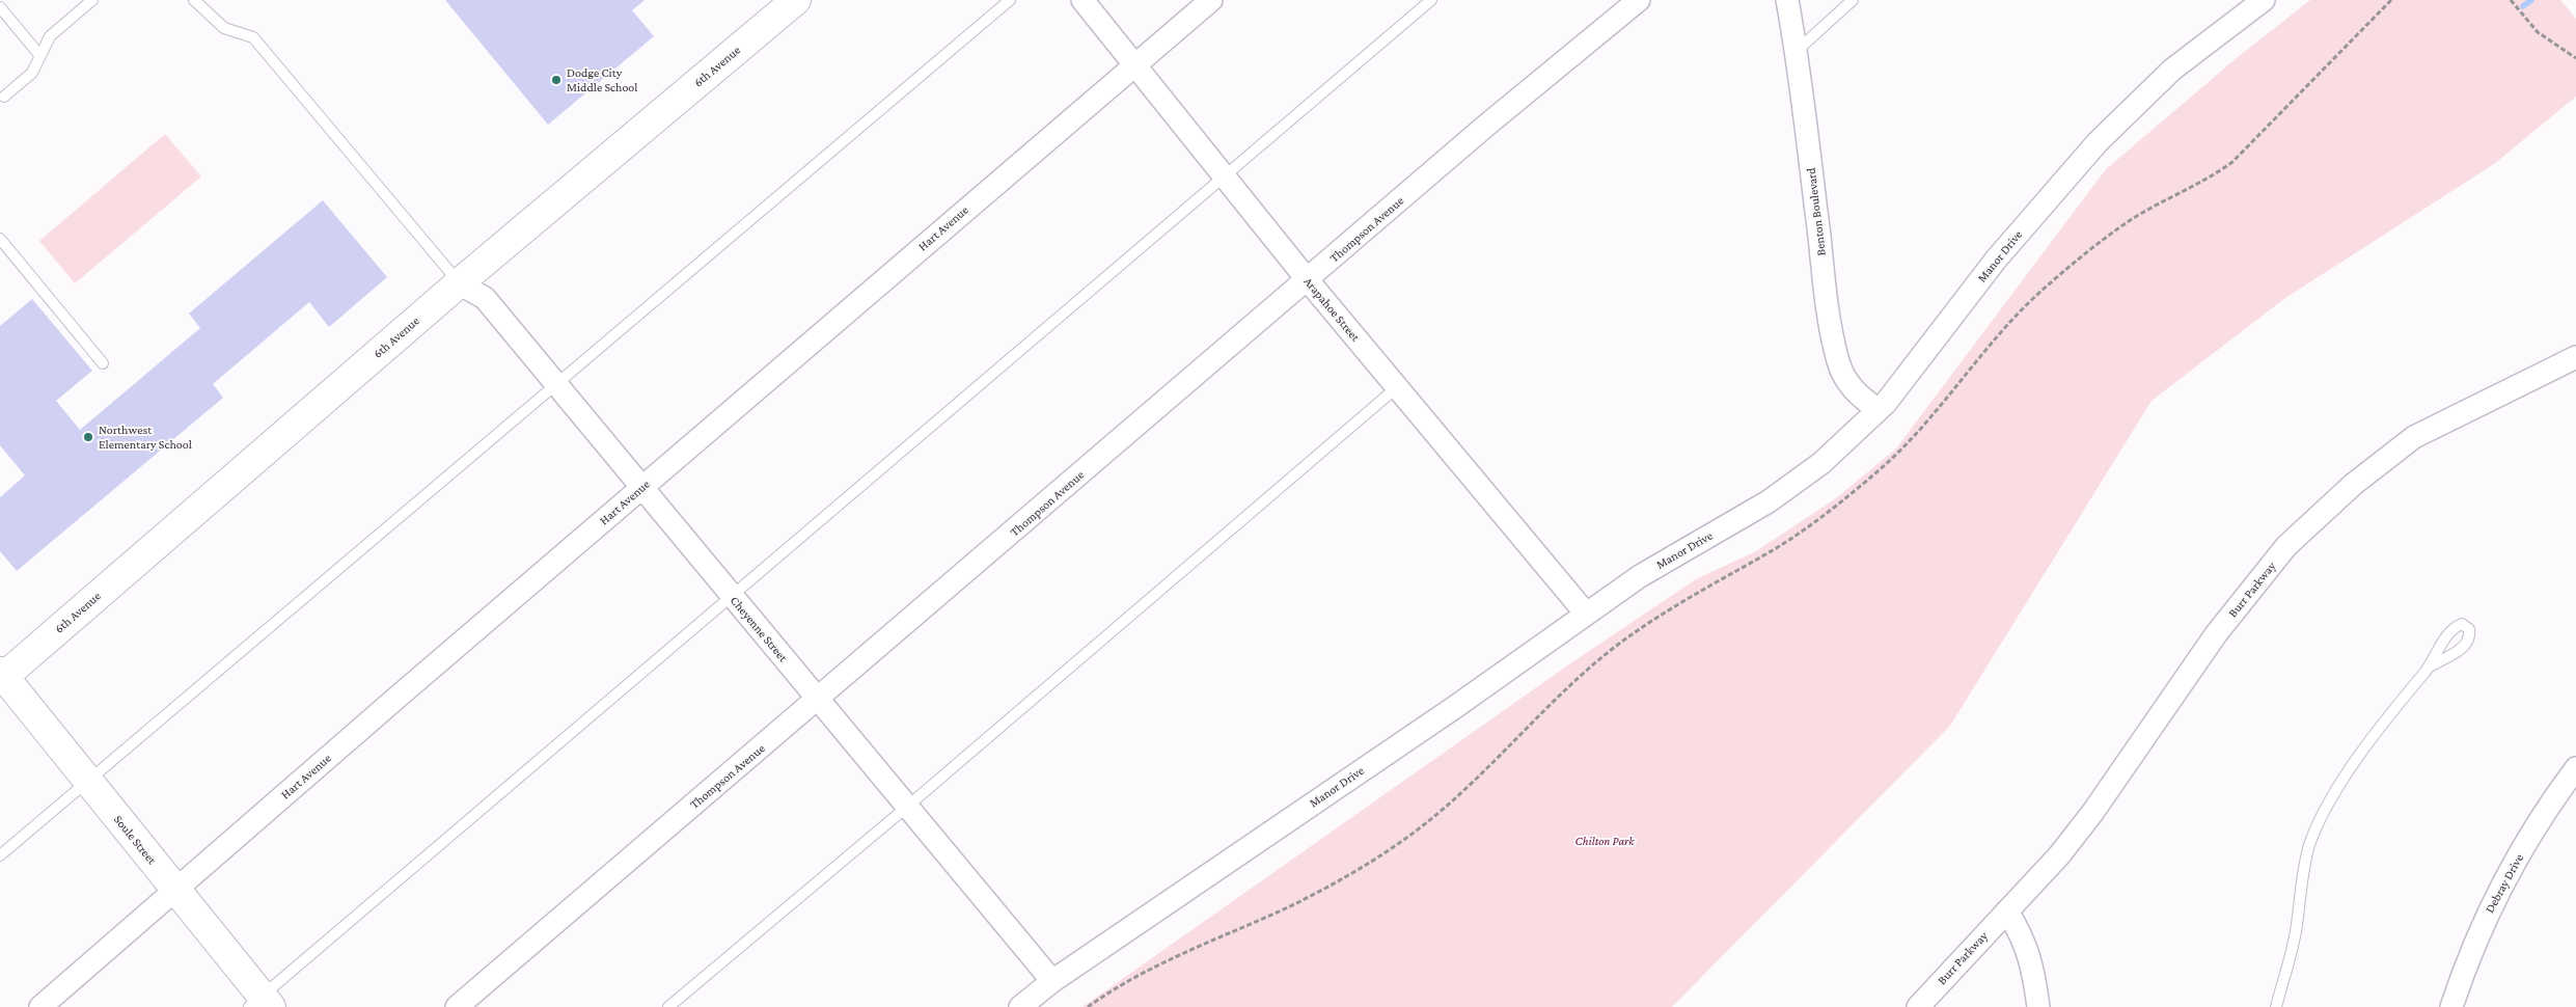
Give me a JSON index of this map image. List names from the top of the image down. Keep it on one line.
{"streets":{"street":["6th Avenue","Benton Boulevard","Hart Avenue","Thompson Avenue","Manor Drive","Arapahoe Street","Burr Parkway","Cheyenne Street","Soule Street","Debray Drive"]},"crossings":[["6th Avenue","Cheyenne Street"],["6th Avenue","Soule Street"],["Benton Boulevard","Manor Drive"],["Hart Avenue","Arapahoe Street"],["Hart Avenue","Cheyenne Street"],["Hart Avenue","Soule Street"],["Thompson Avenue","Arapahoe Street"],["Thompson Avenue","Cheyenne Street"],["Manor Drive","Arapahoe Street"],["Manor Drive","Cheyenne Street"]],"parks":["Chilton Park"],"places":["Dodge City Middle School","Northwest Elementary School"]}
